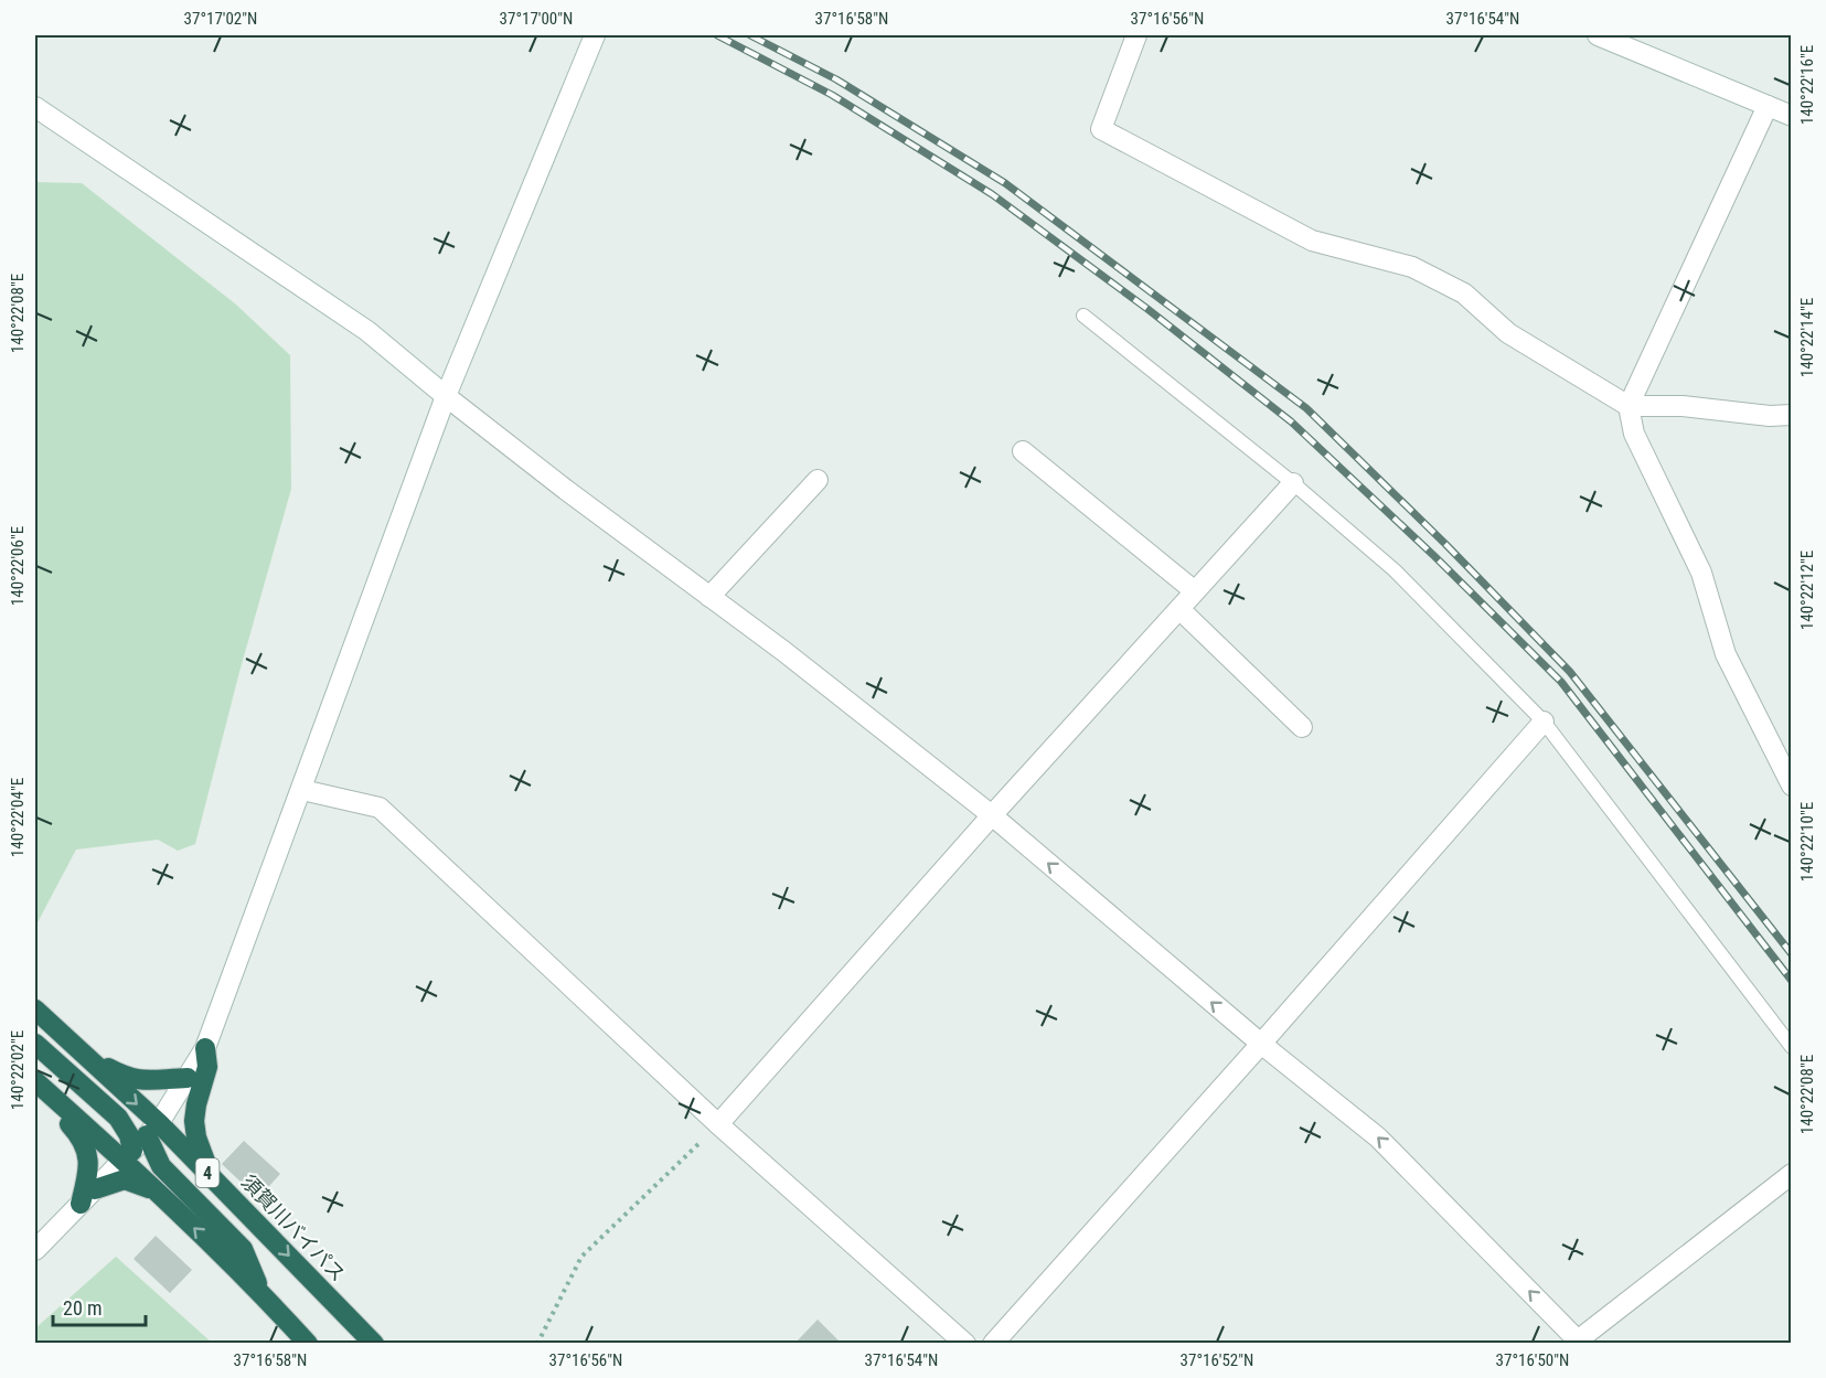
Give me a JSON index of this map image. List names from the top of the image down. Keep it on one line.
{"streets":{"highway":["4","須賀川バイパス"]},"scale_bar":"20 m","coordinates":["37°17'02\"N","37°17'00\"N","37°16'58\"N","37°16'56\"N","37°16'54\"N","140°22'16\"E","140°22'08\"E","140°22'14\"E","140°22'06\"E","140°22'12\"E","140°22'04\"E","140°22'10\"E","140°22'02\"E","37°16'52\"N","37°16'50\"N"]}
